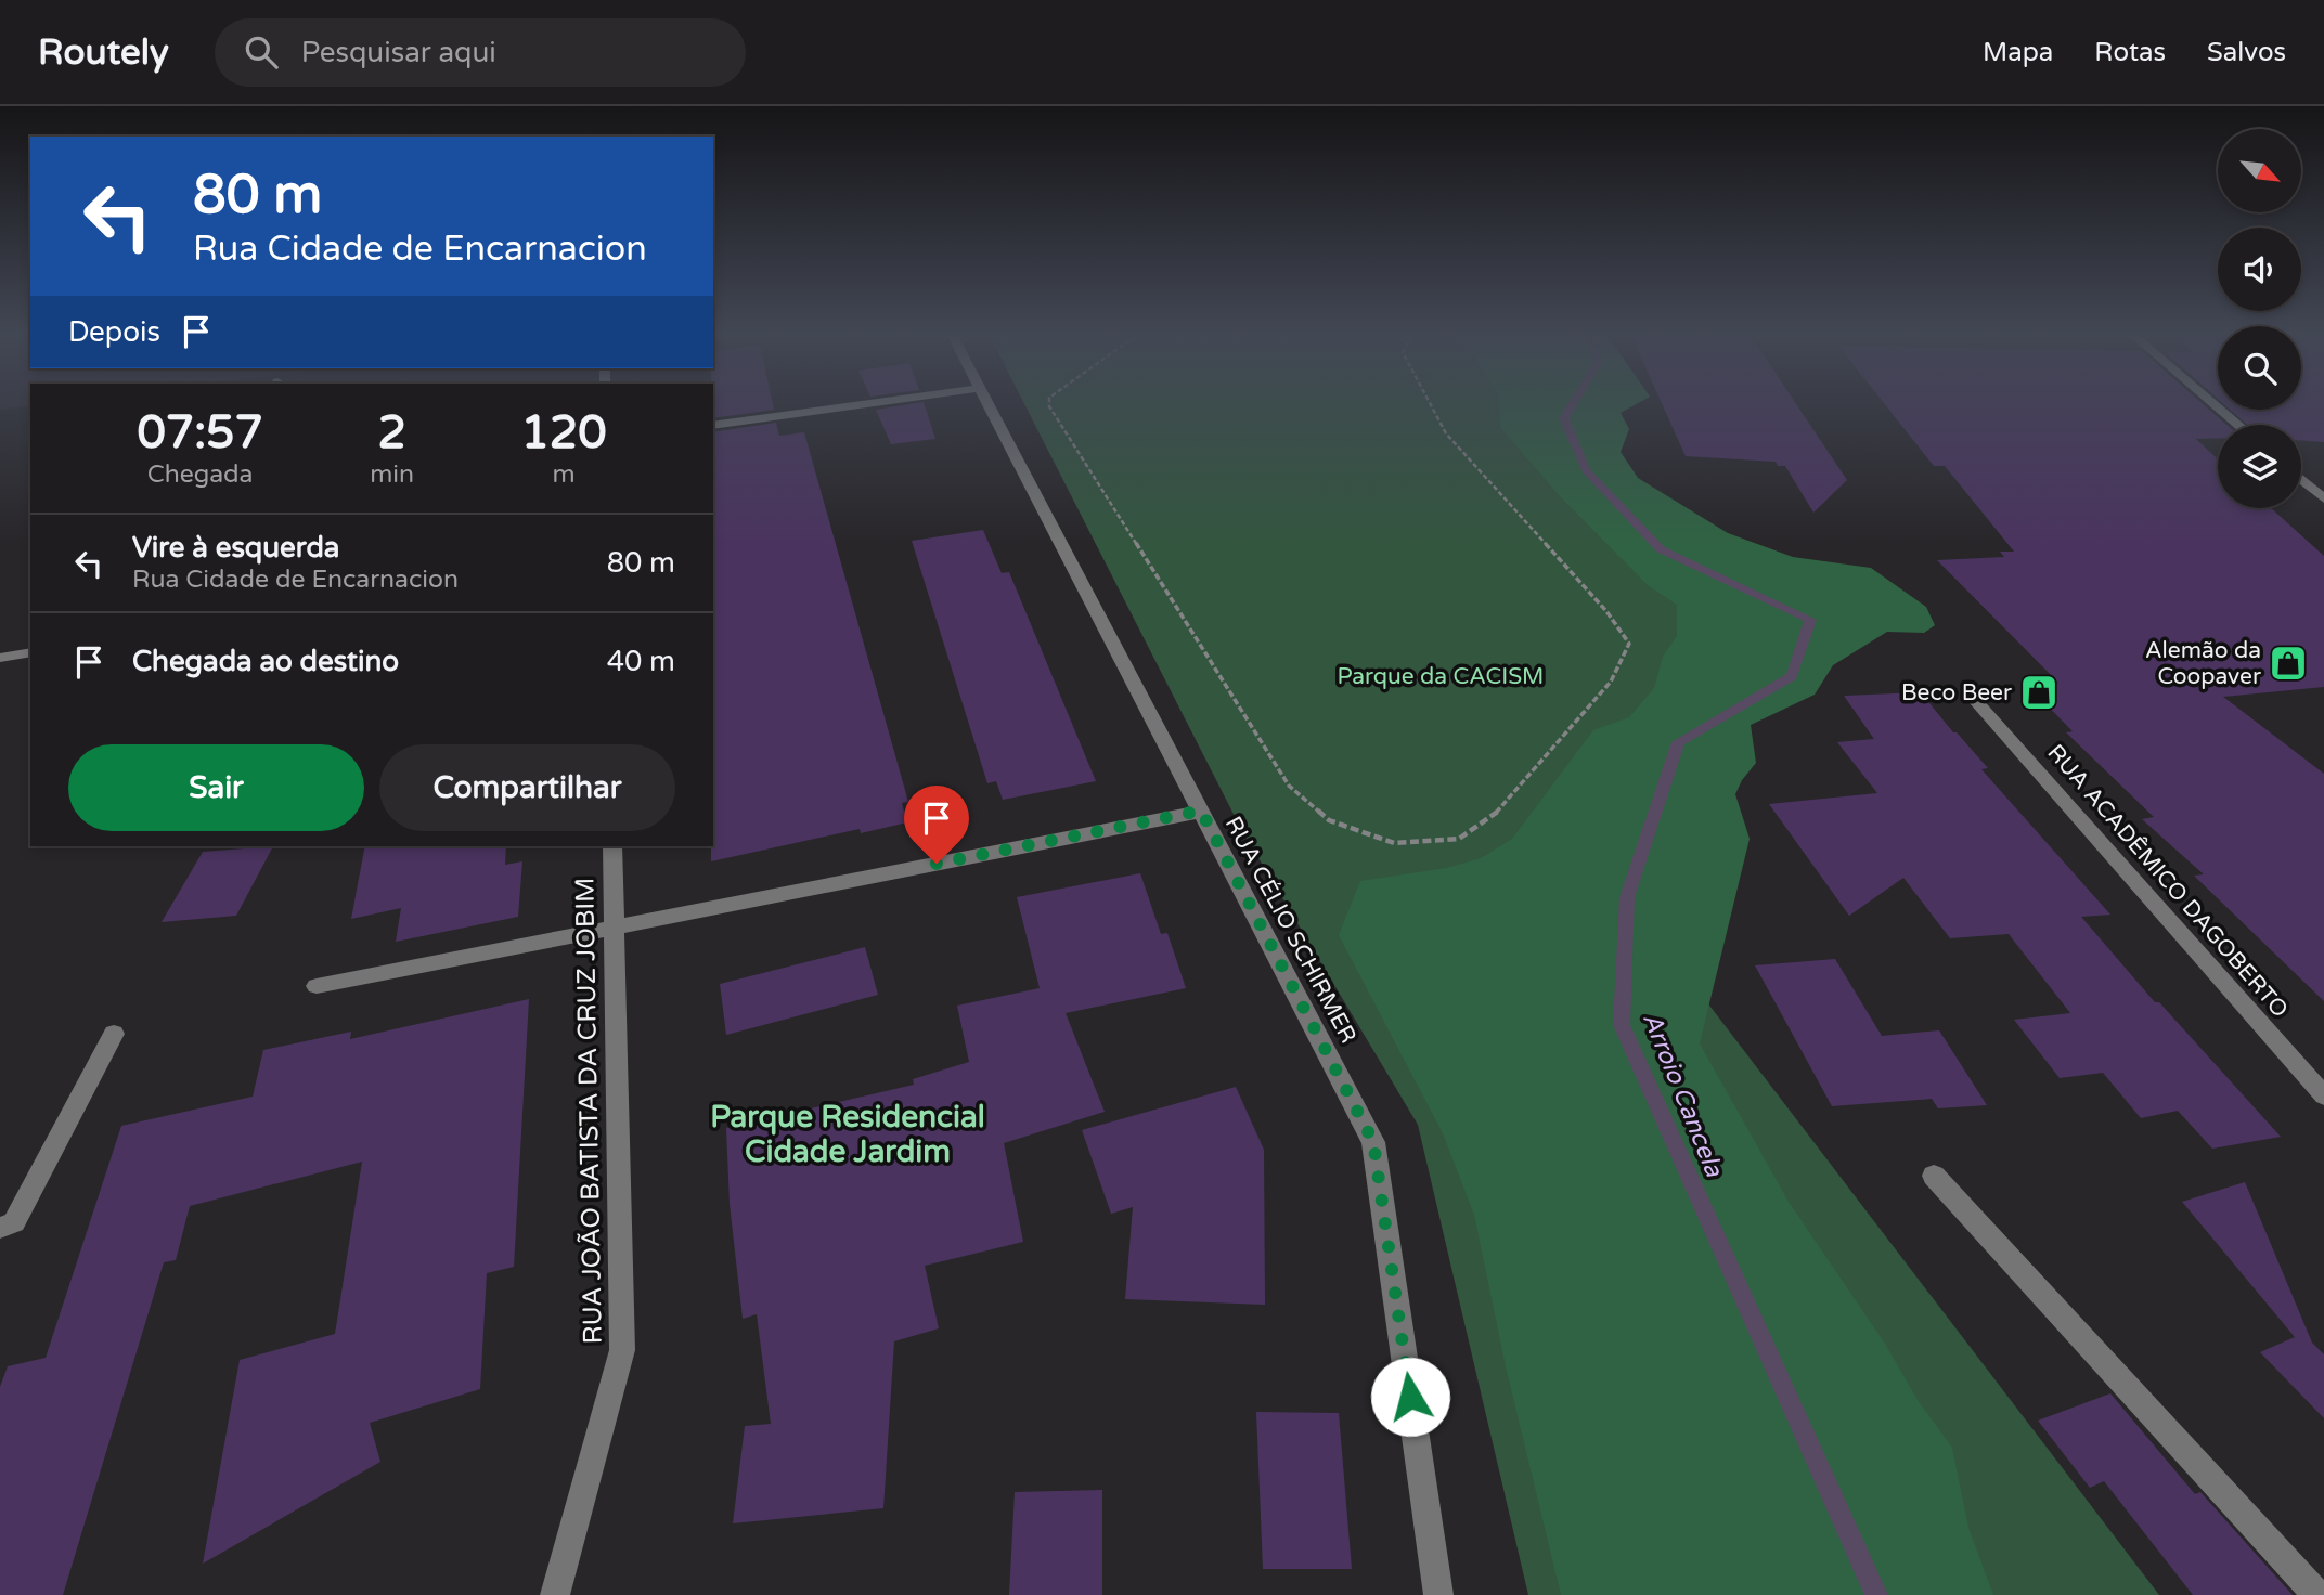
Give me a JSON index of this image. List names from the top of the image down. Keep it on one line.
{"streets":{"street":["RUA ACADÊMICO DAGOBERTO","RUA CÉLIO SCHIRMER","RUA JOÃO BATISTA DA CRUZ JOBIM"]},"districts":["Parque Residencial Cidade Jardim"],"water":["Arroio Cancela"],"parks":["Parque da CACISM"],"places":{"shop":["Alemão da Coopaver","Beco Beer"]},"north":"bottom right","page":{"header":"Routely","search":"Pesquisar aqui","nav":["Mapa","Rotas","Salvos"],"turn":["80 m","Rua Cidade de Encarnacion"],"then":"Depois","eta":["07:57","Chegada","2","min","120","m"],"list":[{"name":"Vire à esquerda","note":"Rua Cidade de Encarnacion","value":"80 m"},{"name":"Chegada ao destino","value":"40 m"}],"buttons":["Sair","Compartilhar"]}}
